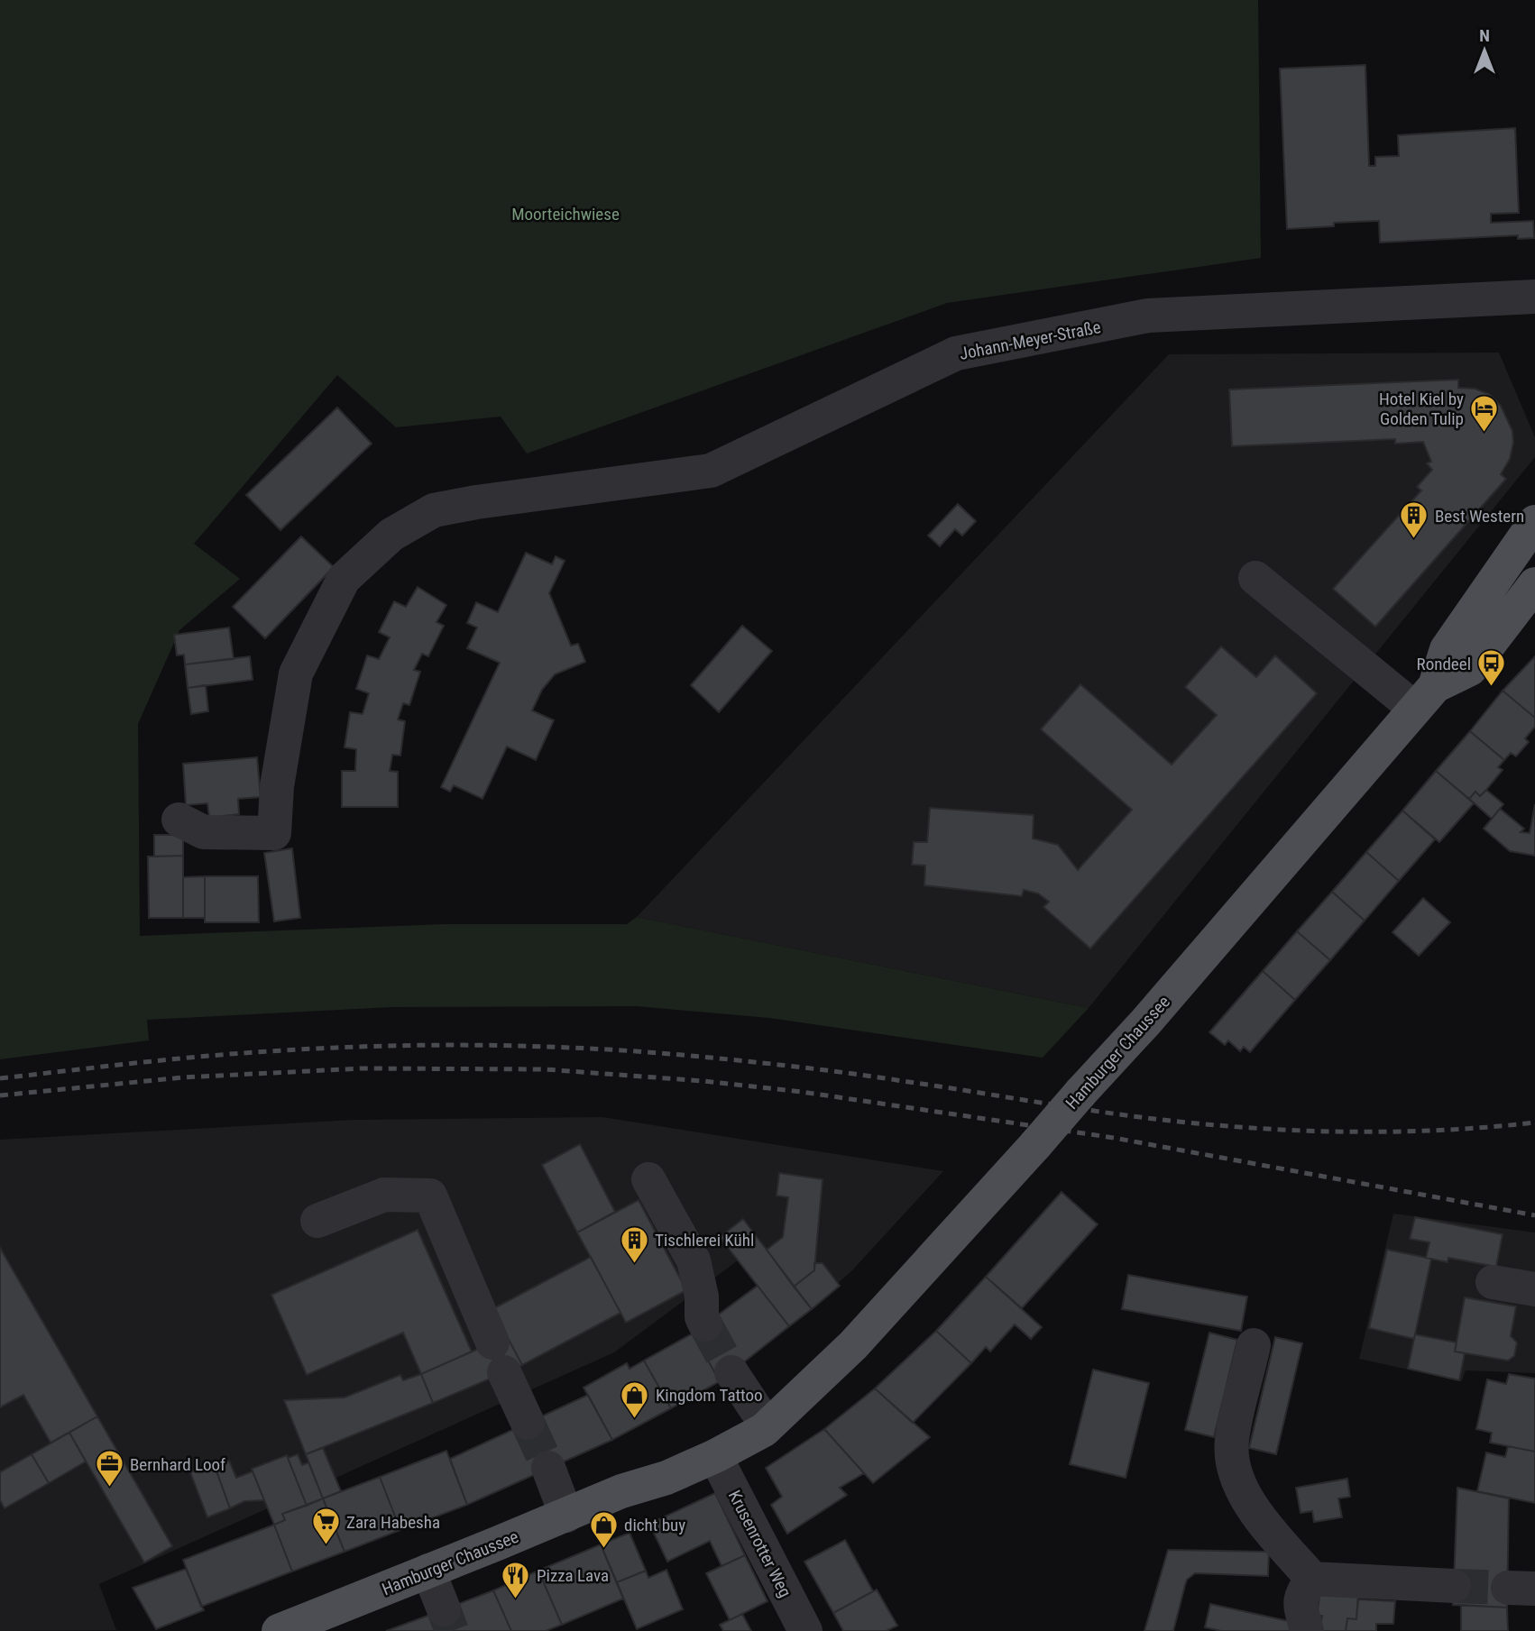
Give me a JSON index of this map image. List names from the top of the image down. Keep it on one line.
{"streets":{"main road":["Hamburger Chaussee"],"street":["Johann-Meyer-Straße","Krusenrotter Weg"]},"crossings":[["Hamburger Chaussee","Krusenrotter Weg"]],"parks":["Moorteichwiese"],"places":{"hotel":["Hotel Kiel by Golden Tulip"],"building":["Best Western","Tischlerei Kühl"],"bus stop":["Rondeel"],"shop":["Kingdom Tattoo","dicht buy"],"office":["Bernhard Loof"],"supermarket":["Zara Habesha"],"restaurant":["Pizza Lava"]},"north":"top"}
